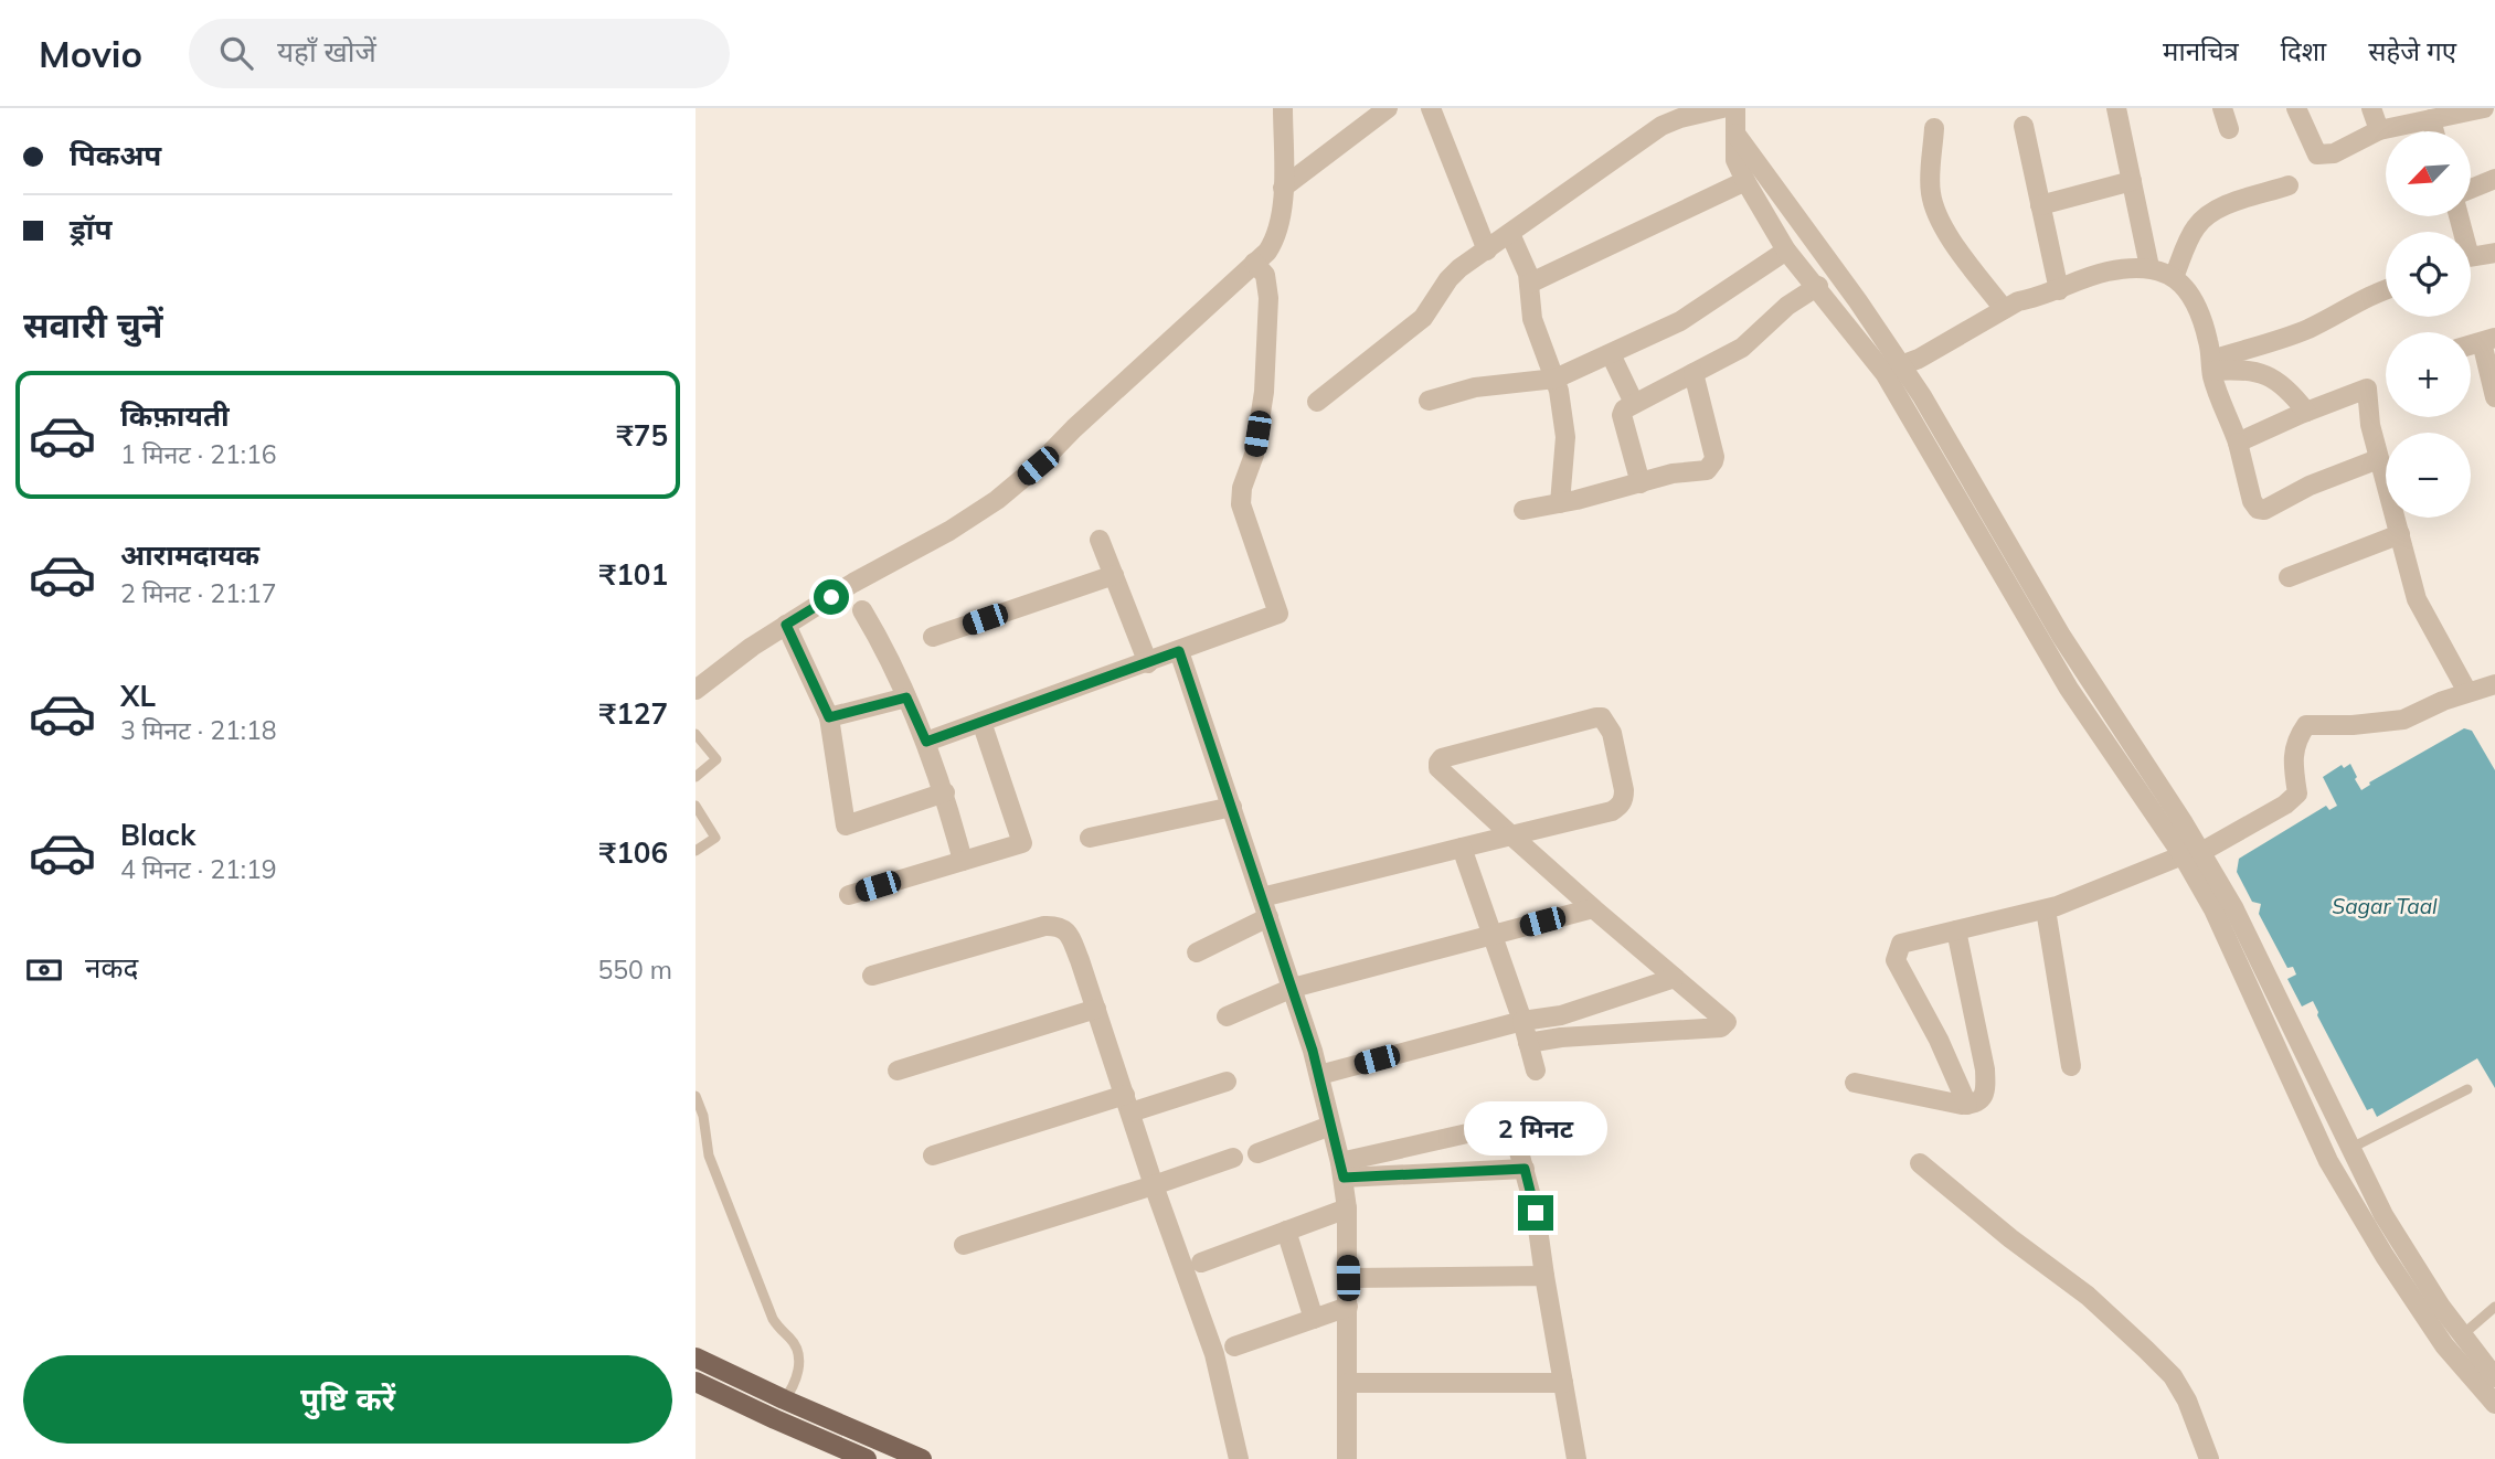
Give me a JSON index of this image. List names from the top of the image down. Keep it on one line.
{"water":["Sagar Taal"],"north":"bottom left","page":{"header":"Movio","search":"यहाँ खोजें","nav":["मानचित्र","दिशा","सहेजे गए"],"banner":["पिकअप","ड्रॉप"],"map_buttons":["+","−"],"heading":"सवारी चुनें","list":[{"name":"किफ़ायती","note":"1 मिनट · 21:16","value":"₹75"},{"name":"आरामदायक","note":"2 मिनट · 21:17","value":"₹101"},{"name":"XL","note":"3 मिनट · 21:18","value":"₹127"},{"name":"Black","note":"4 मिनट · 21:19","value":"₹106"}],"pay":["नकद","550 m"],"bubble":"2 मिनट","buttons":"पुष्टि करें"}}
